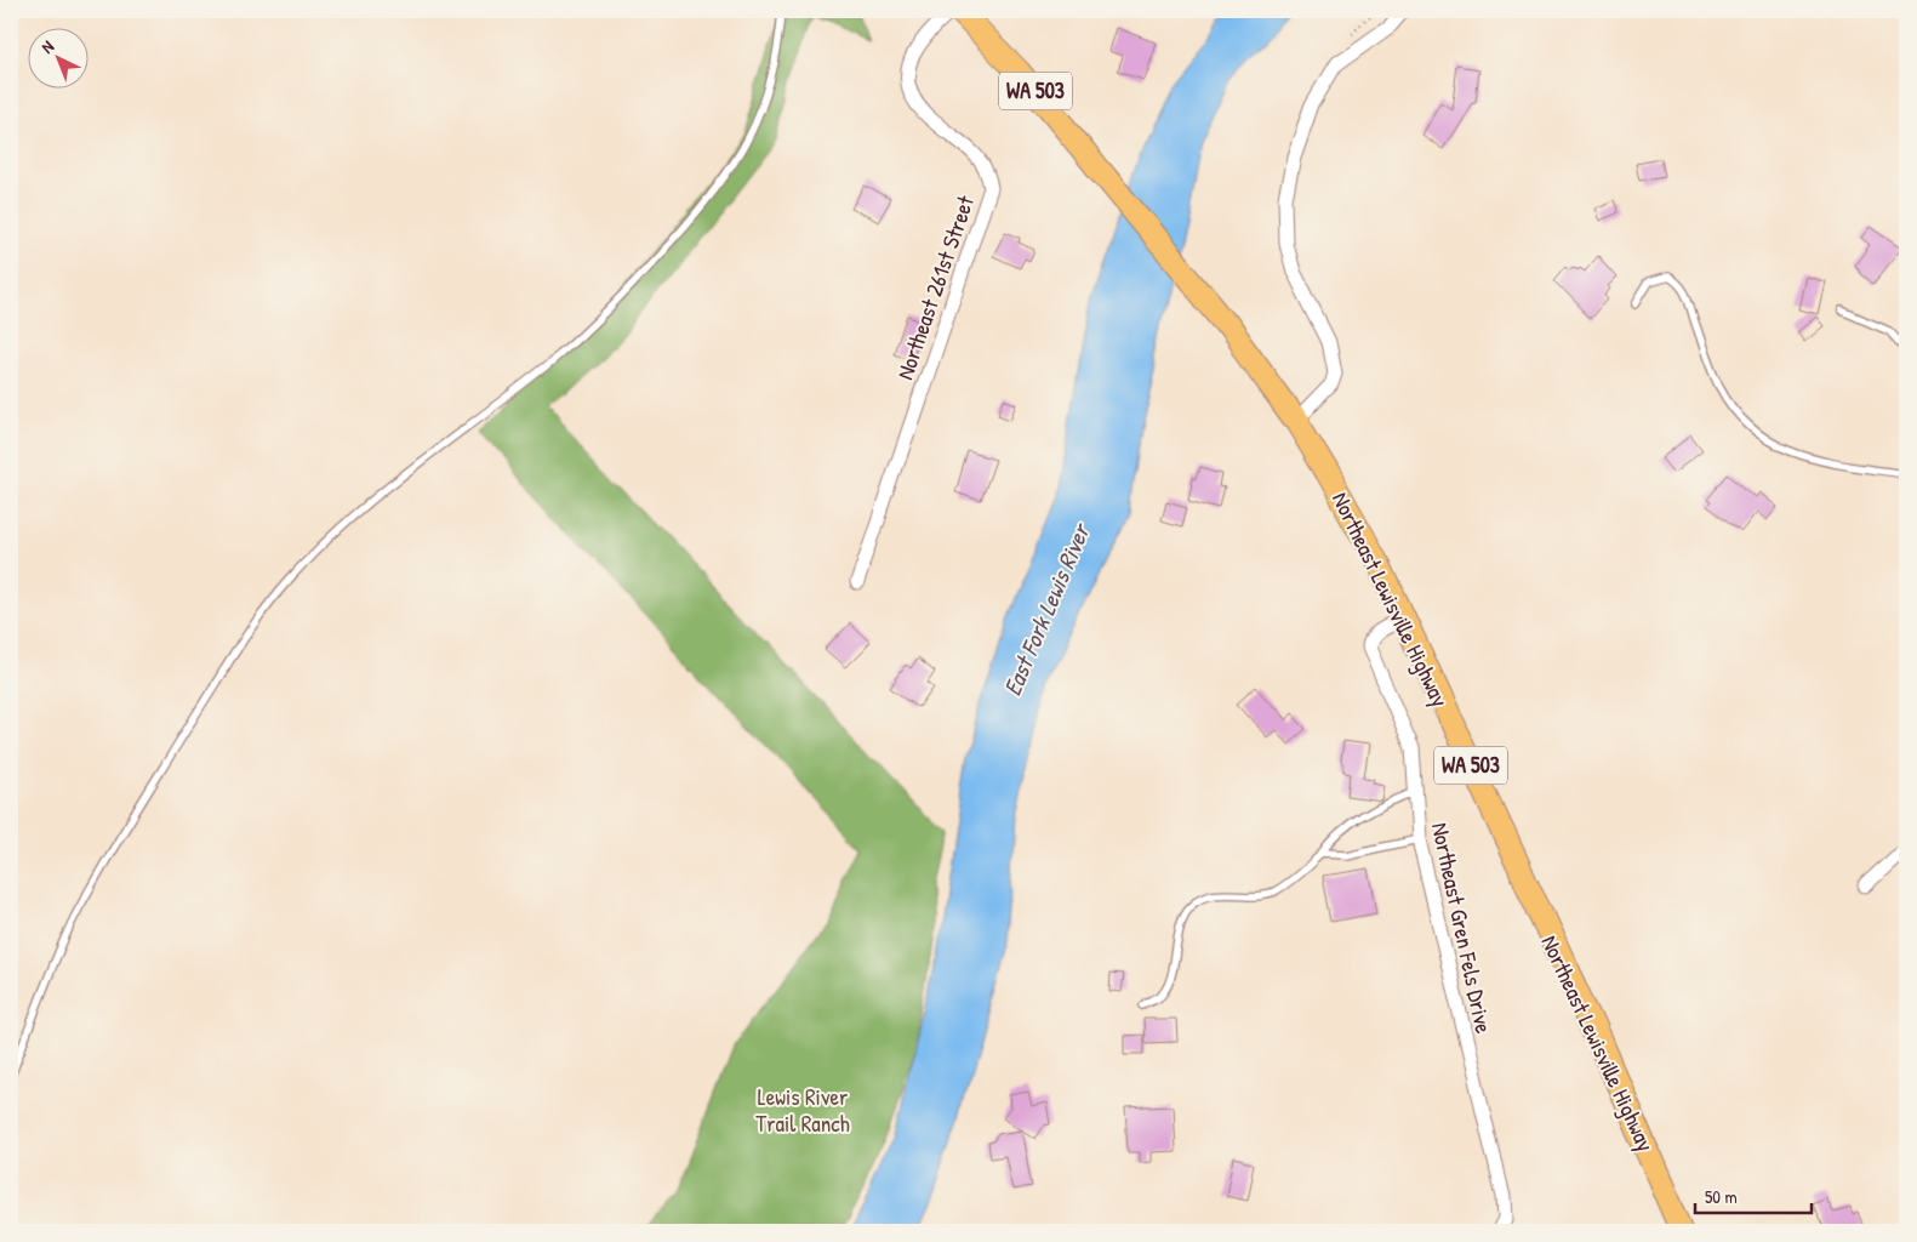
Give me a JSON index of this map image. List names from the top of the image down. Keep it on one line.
{"streets":{"main road":["WA 503","Northeast Lewisville Highway"],"street":["Northeast 261st Street","Northeast Gren Fels Drive"]},"crossings":[["Northeast Lewisville Highway","Northeast Gren Fels Drive"]],"water":["East Fork Lewis River"],"parks":["Lewis River Trail Ranch"],"scale_bar":"50 m","north":"top left"}
